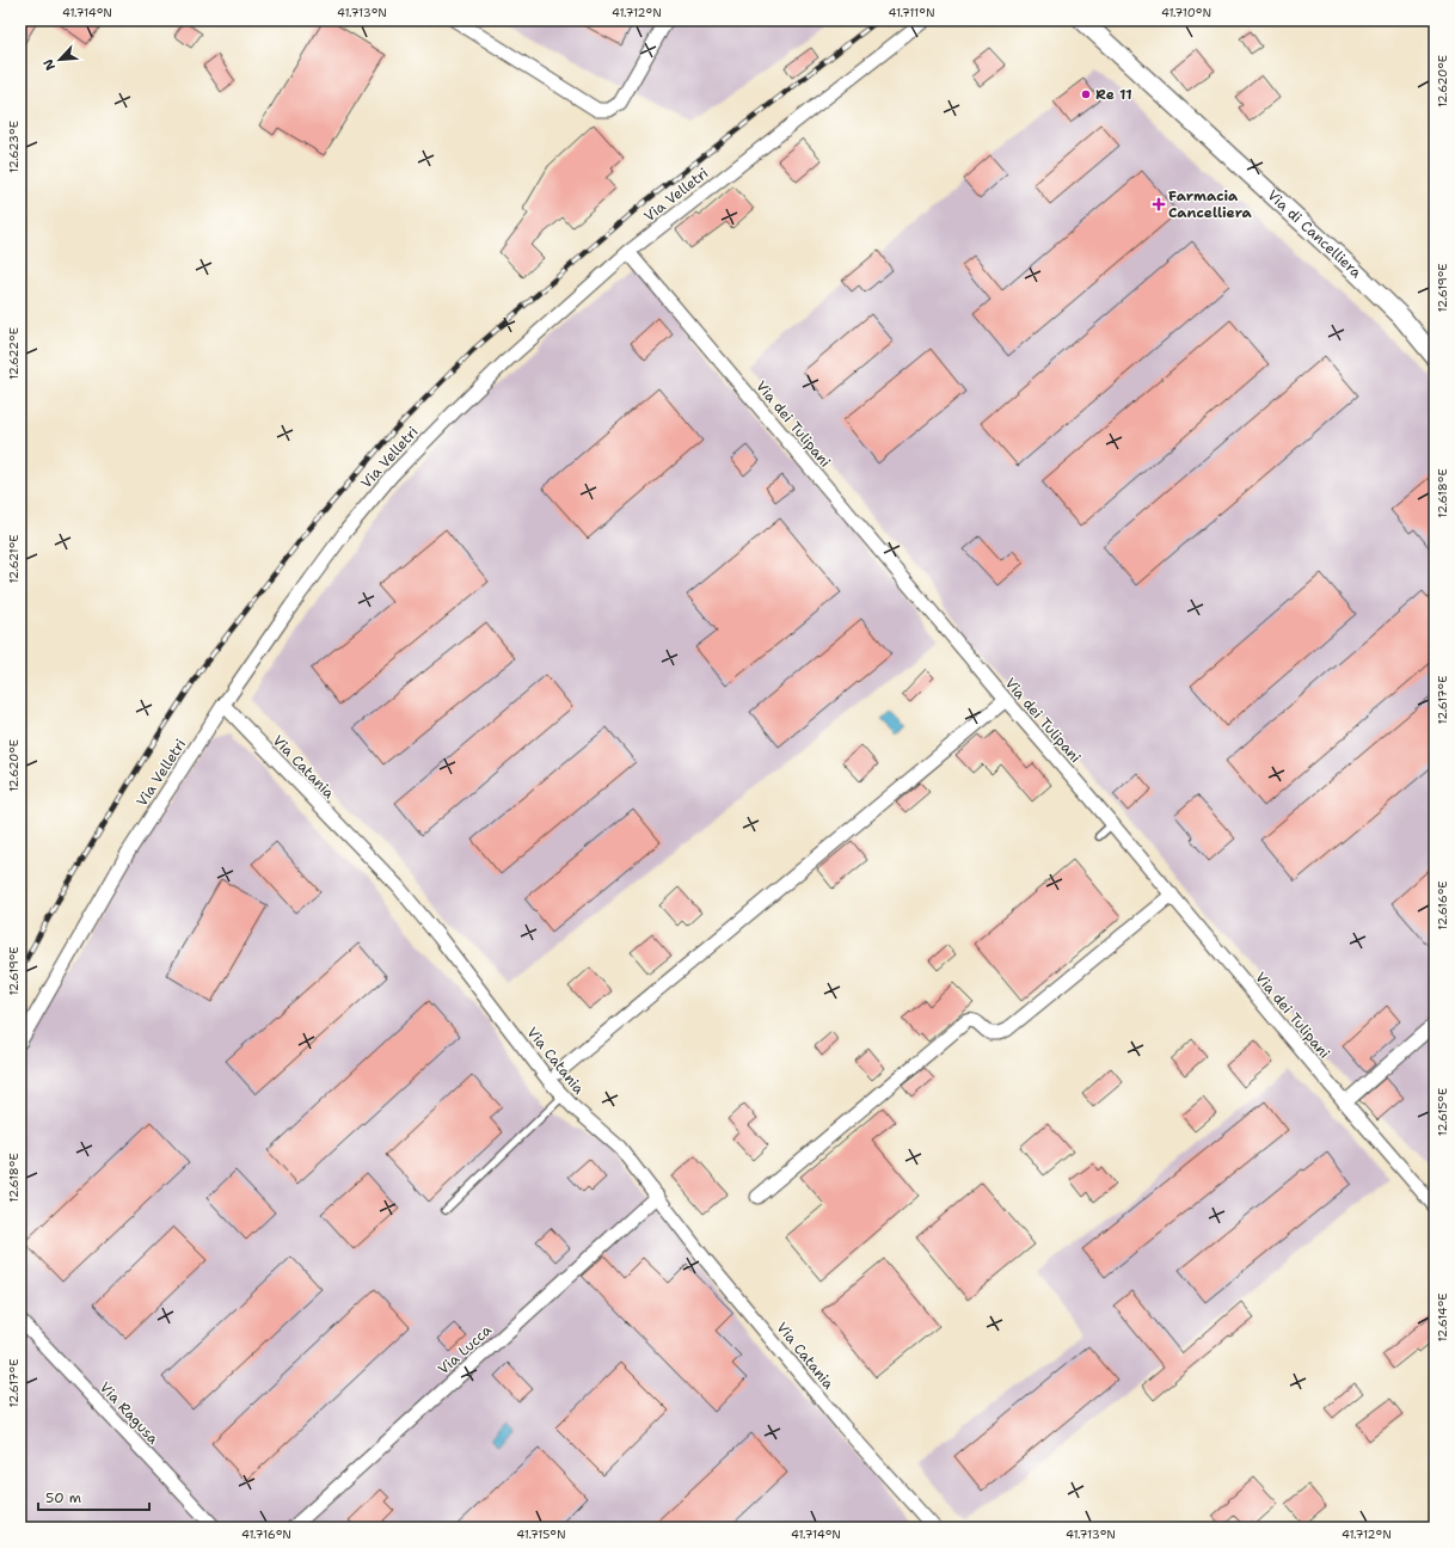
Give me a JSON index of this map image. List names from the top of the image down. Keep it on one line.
{"streets":{"street":["Via Velletri","Via di Cancelliera","Via dei Tulipani","Via Catania","Via Lucca","Via Ragusa"]},"crossings":[["Via Velletri","Via dei Tulipani"],["Via Velletri","Via Catania"],["Via Catania","Via Lucca"]],"places":{"other":["Re 11"],"health":["Farmacia Cancelliera"]},"scale_bar":"50 m","north":"bottom left","coordinates":["41.714°N","41.713°N","41.712°N","41.711°N","41.710°N","12.620°E","12.623°E","12.619°E","12.622°E","12.618°E","12.621°E","12.617°E","12.616°E","12.615°E","12.614°E","41.716°N","41.715°N"]}
